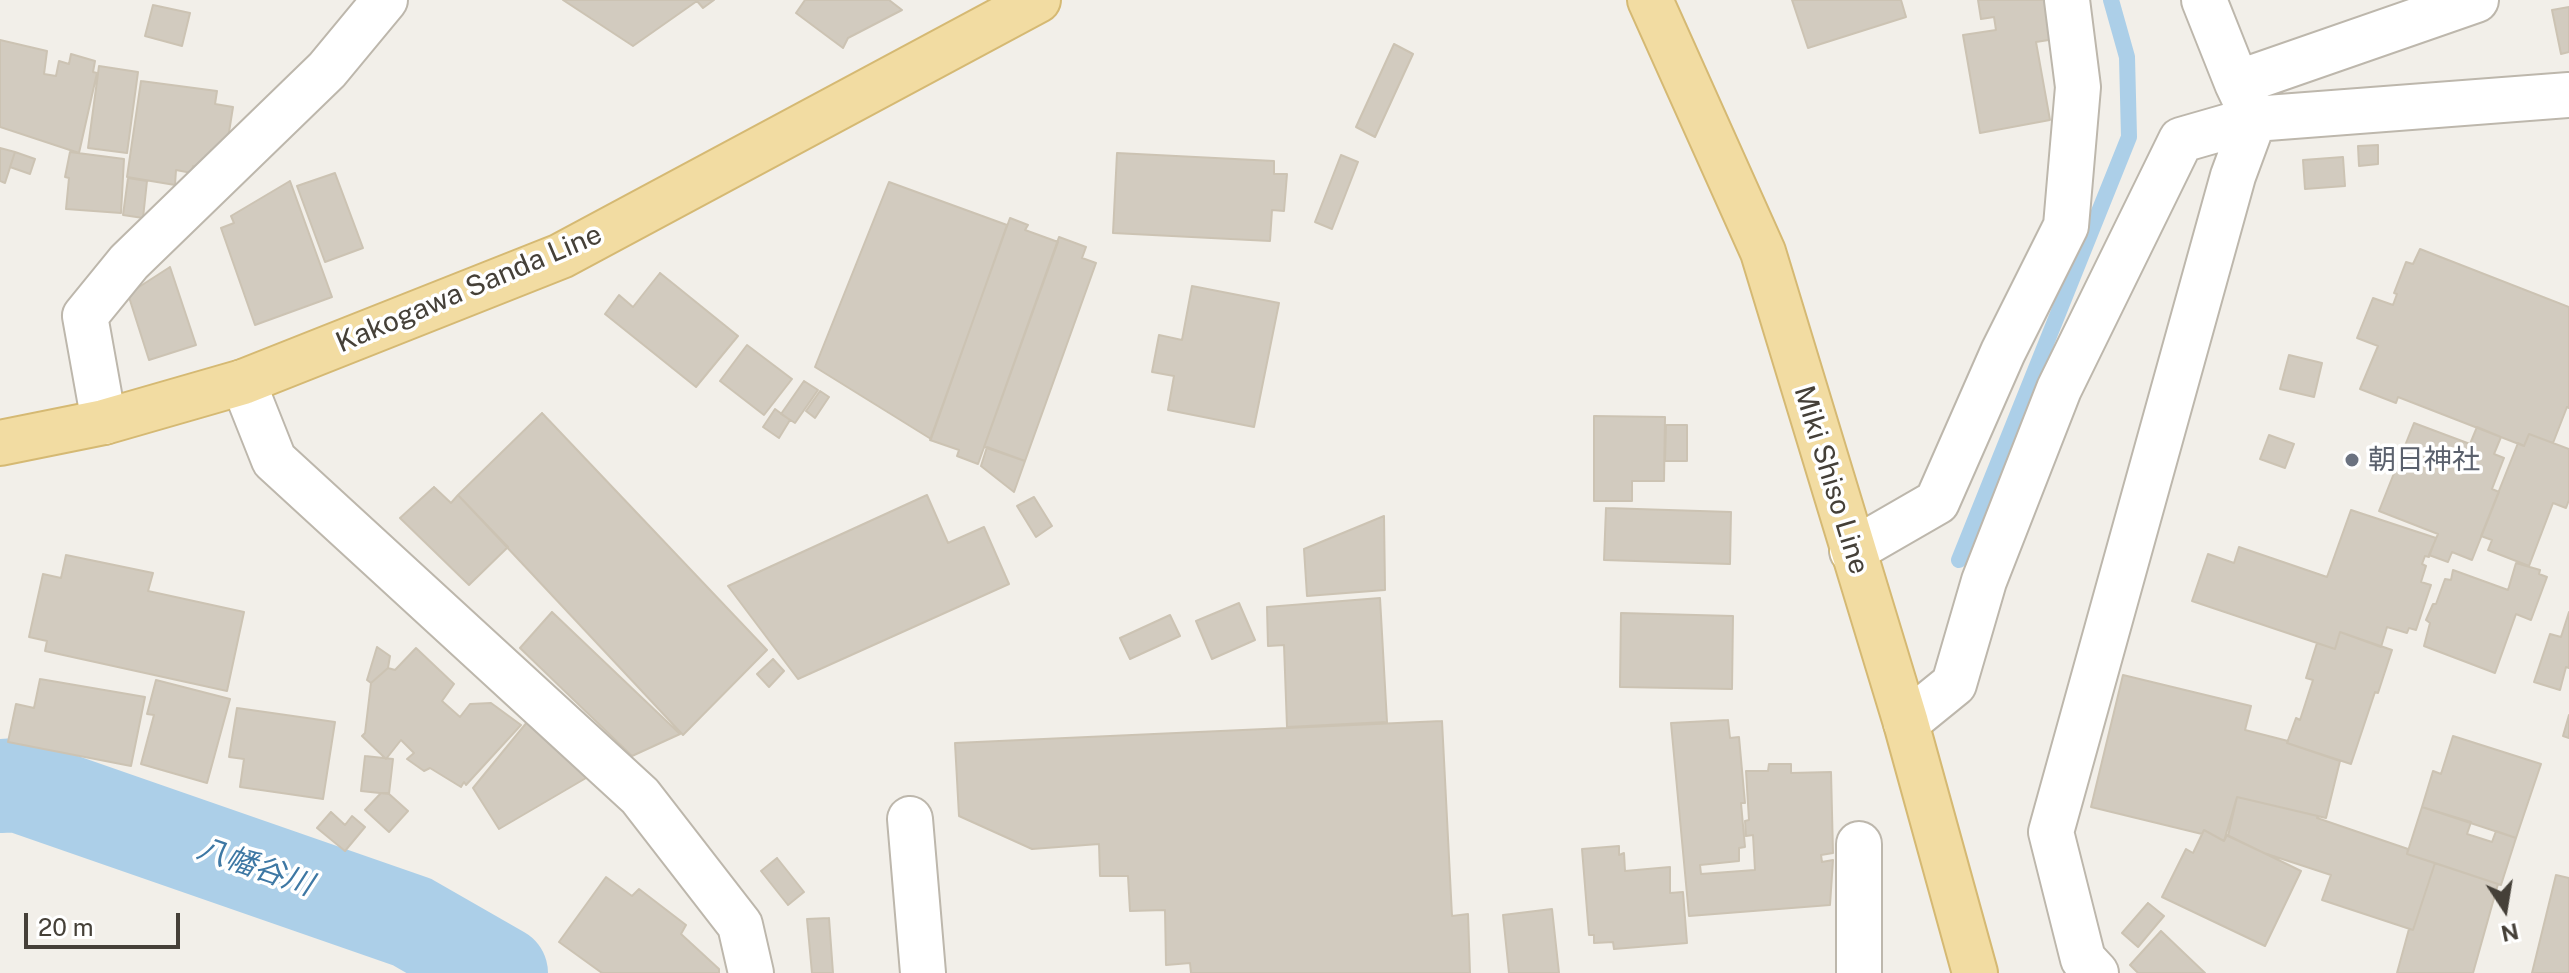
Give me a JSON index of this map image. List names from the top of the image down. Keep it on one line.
{"streets":{"main road":["Kakogawa Sanda Line","Miki Shiso Line"]},"water":["八幡谷川"],"places":["朝日神社"],"scale_bar":"20 m","north":"bottom"}
